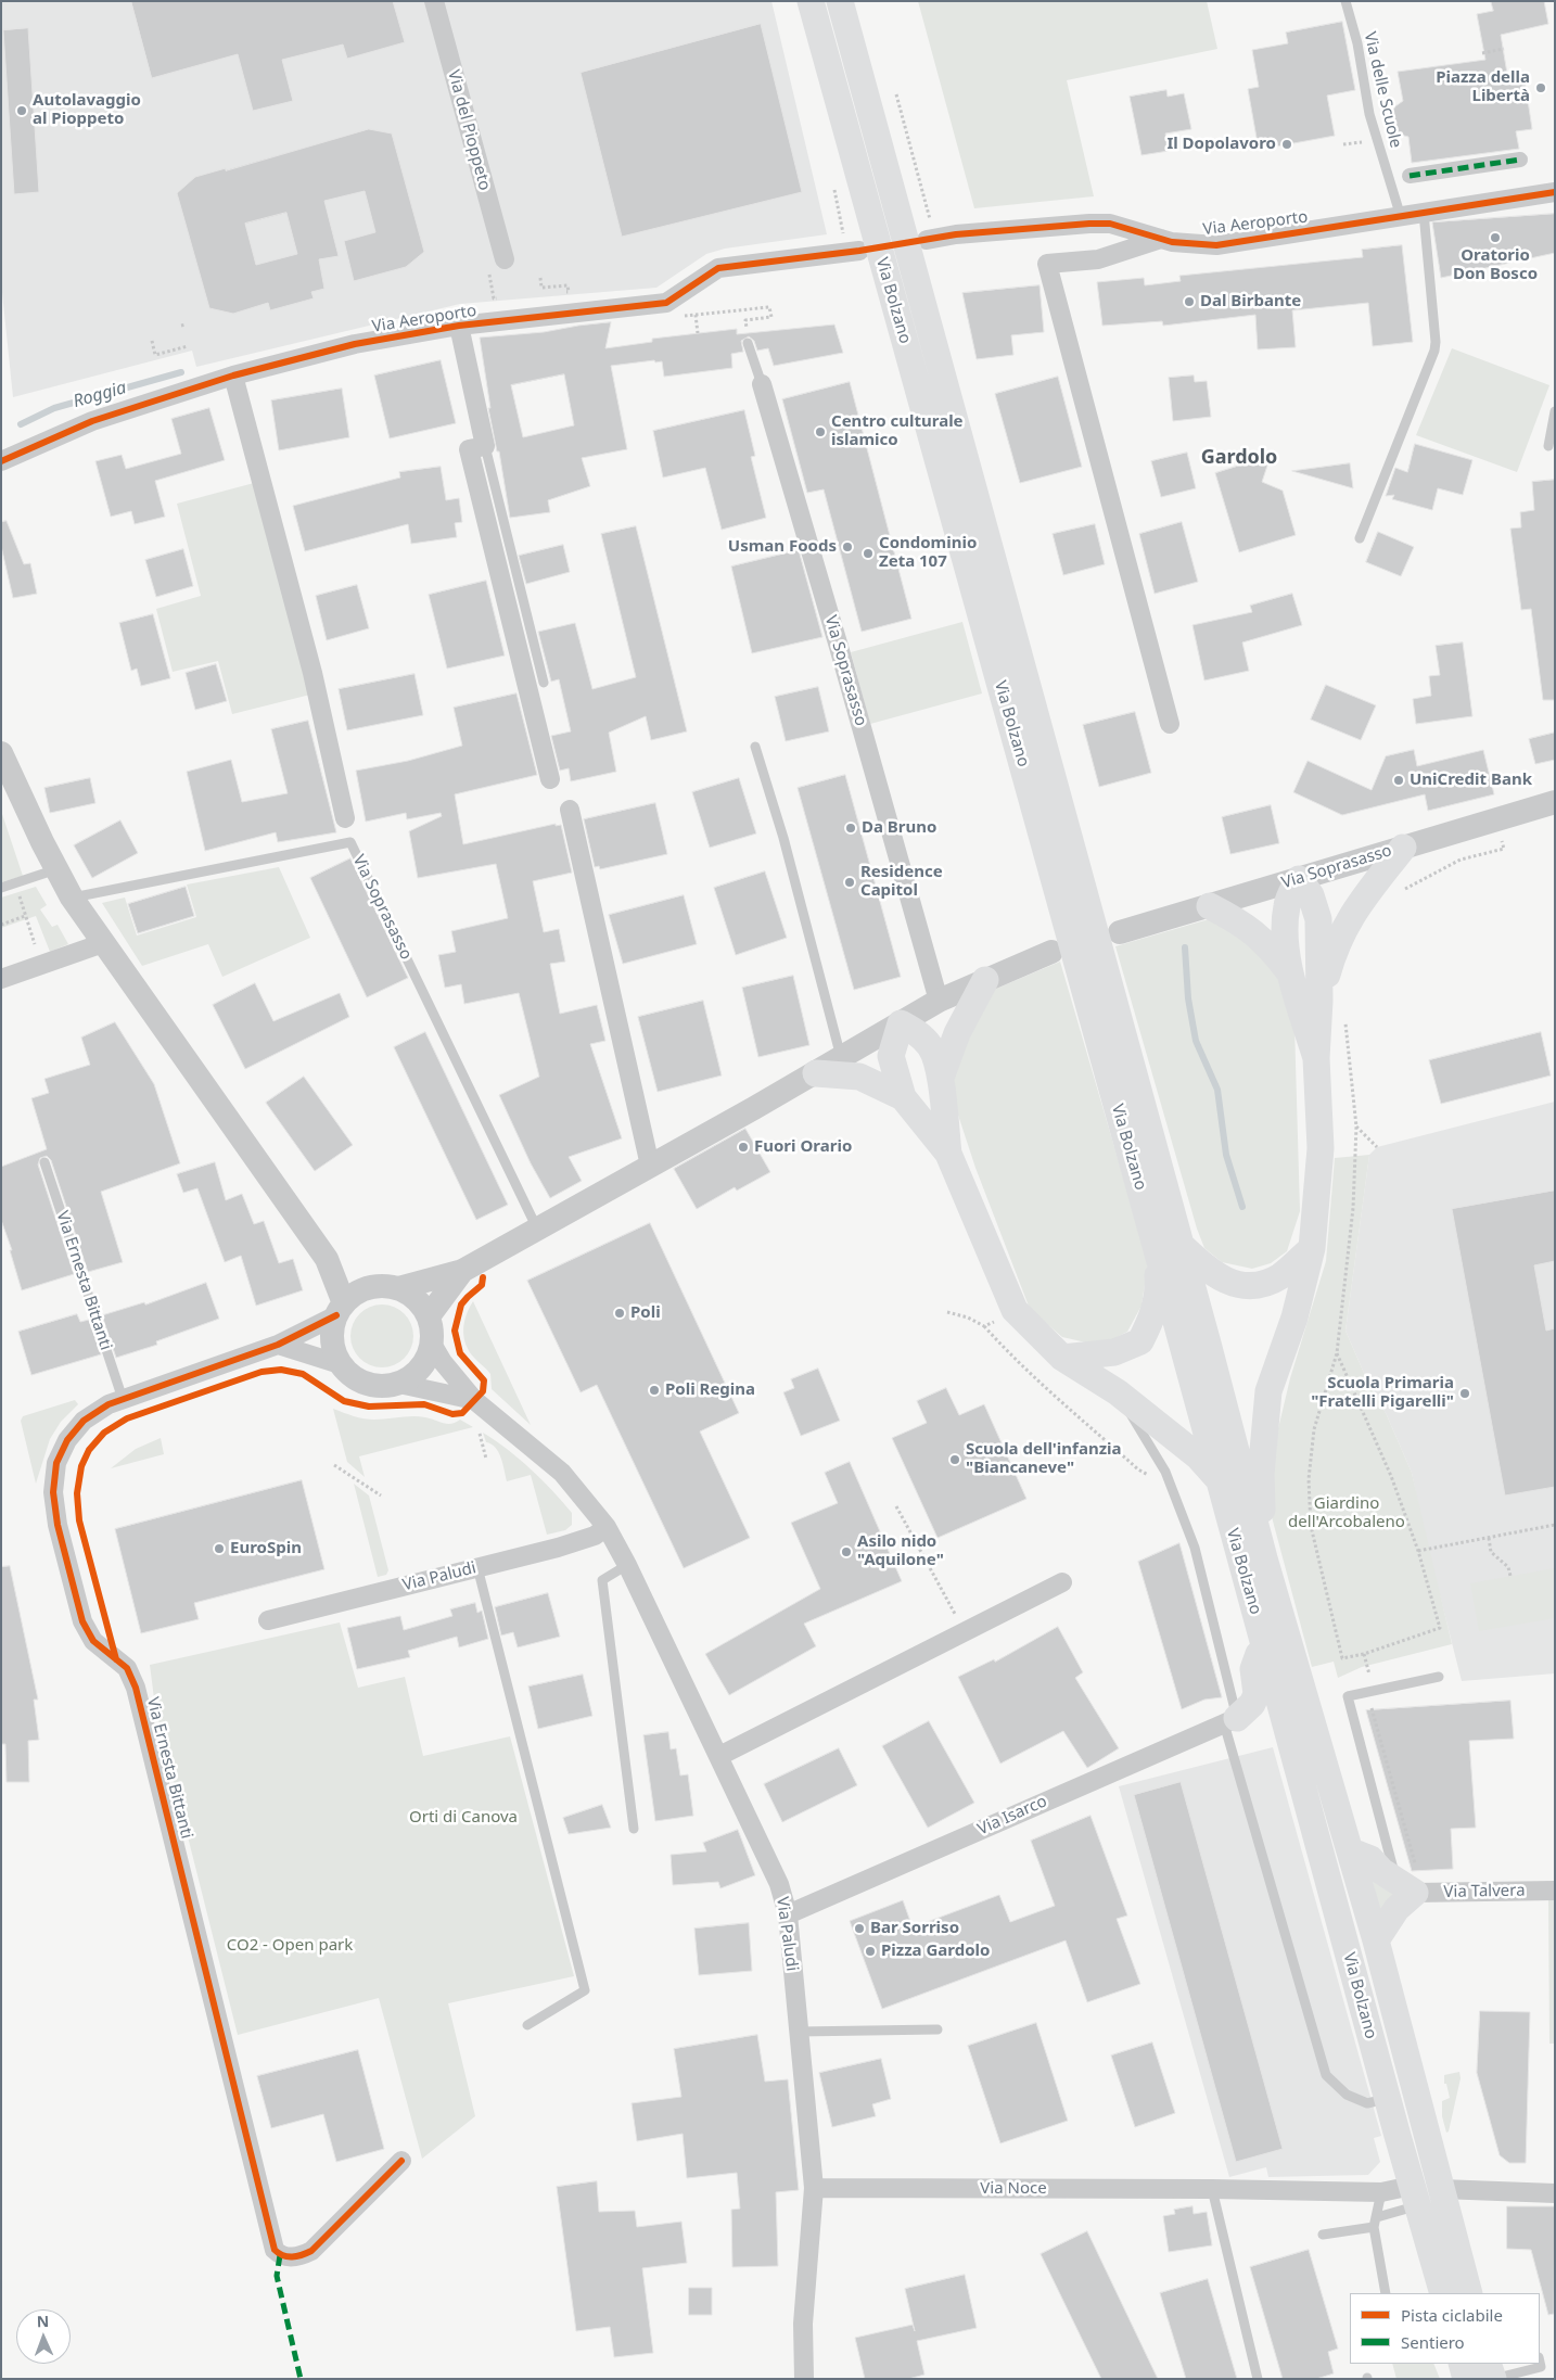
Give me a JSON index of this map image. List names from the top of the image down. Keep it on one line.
{"streets":{"main road":["Via Bolzano"],"street":["Via del Pioppeto","Via Aeroporto","Via Soprasasso","Via Ernesta Bittanti","Via Paludi","Via Isarco","Via Talvera","Via Noce"],"lane":["Via delle Scuole"]},"crossings":[["Via delle Scuole","Via Aeroporto"],["Via Bolzano","Via Noce"],["Via Ernesta Bittanti","Via Paludi"],["Via Paludi","Via Isarco"],["Via Paludi","Via Noce"]],"districts":["Gardolo"],"water":["Roggia"],"parks":["Giardino dell'Arcobaleno","Orti di Canova","CO2 - Open park"],"places":["Piazza della Libertà","Autolavaggio al Pioppeto","Il Dopolavoro","Oratorio Don Bosco","Dal Birbante","Centro culturale islamico","Usman Foods","Condominio Zeta 107","UniCredit Bank","Da Bruno","Residence Capitol","Fuori Orario","Poli","Poli Regina","Scuola Primaria \"Fratelli Pigarelli\"","Scuola dell'infanzia \"Biancaneve\"","EuroSpin","Asilo nido \"Aquilone\"","Bar Sorriso","Pizza Gardolo"],"legend":["Pista ciclabile","Sentiero"],"north":"top"}
